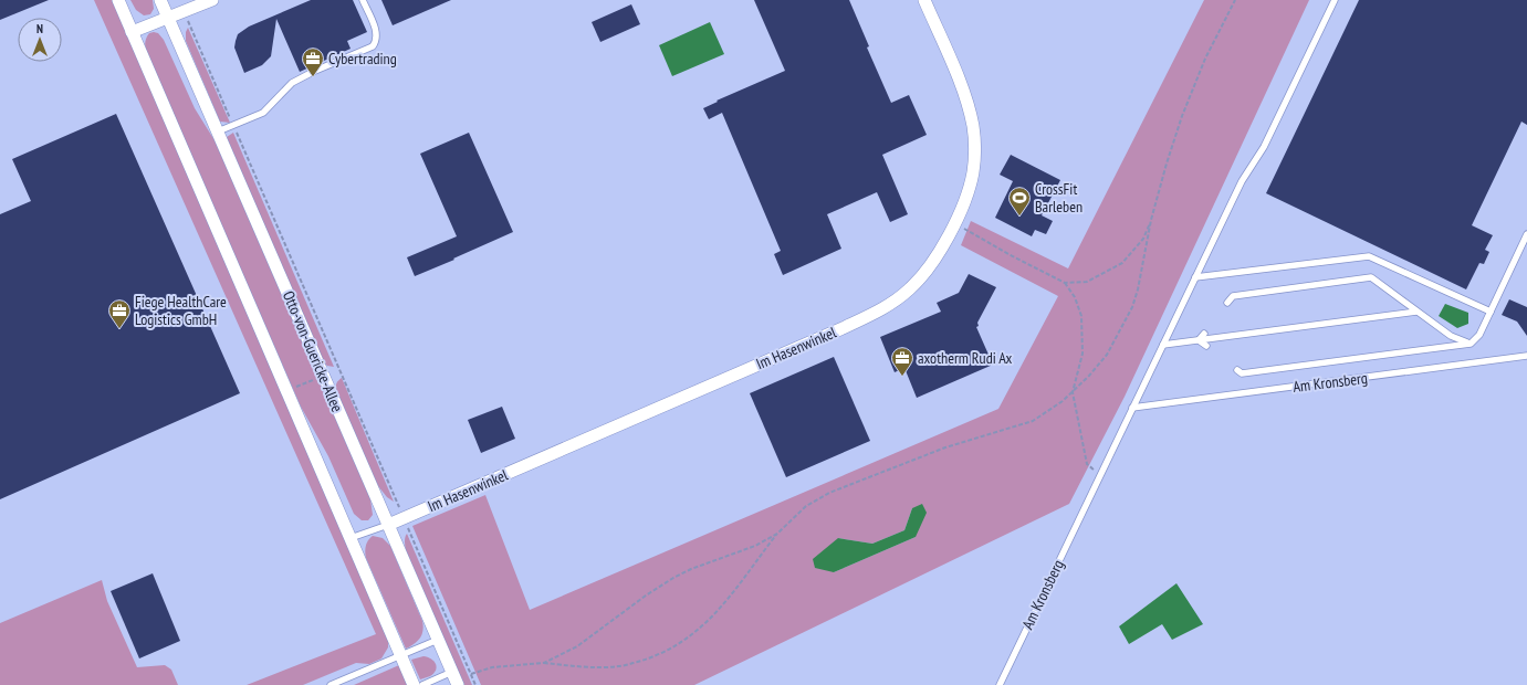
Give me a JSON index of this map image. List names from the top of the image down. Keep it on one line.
{"streets":{"street":["Im Hasenwinkel","Otto-von-Guericke-Allee"],"lane":["Am Kronsberg"]},"crossings":[["Im Hasenwinkel","Otto-von-Guericke-Allee"]],"places":{"office":["Cybertrading","Fiege HealthCare Logistics GmbH","axotherm Rudi Ax"],"sports":["CrossFit Barleben"]},"north":"top"}
